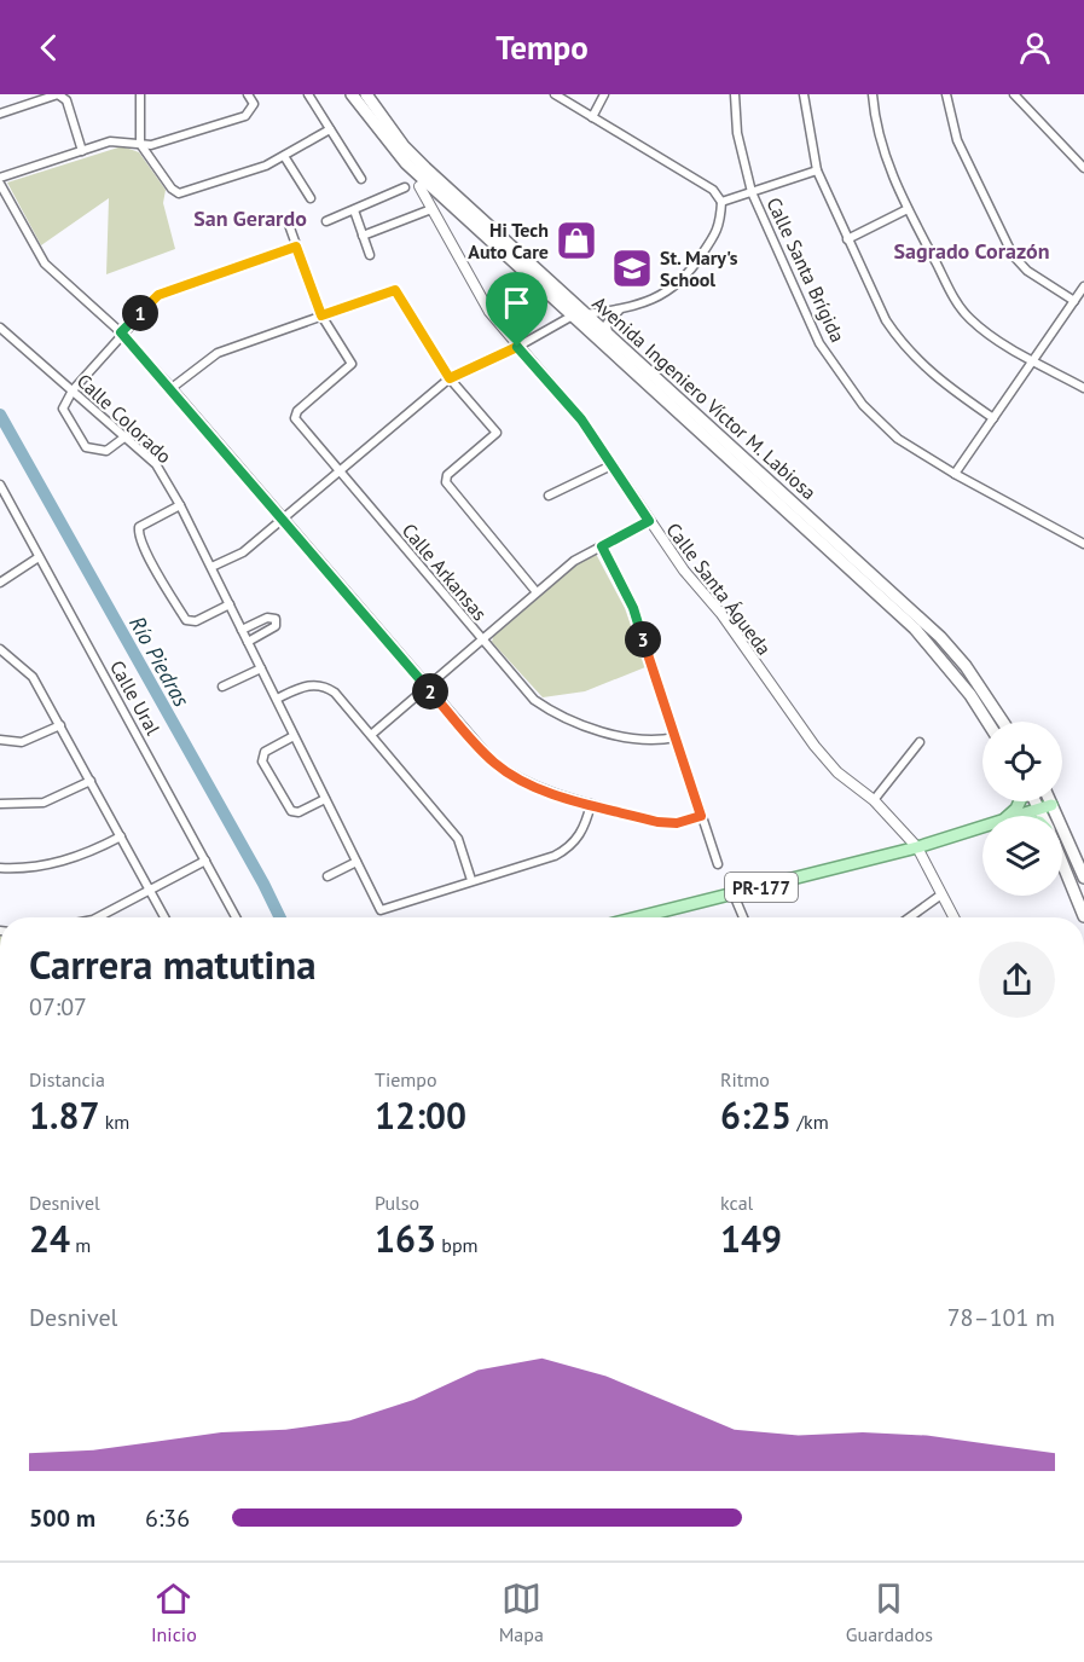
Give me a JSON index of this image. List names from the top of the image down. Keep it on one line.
{"streets":{"main road":["Avenida Ingeniero Víctor M. Labiosa","PR-177"],"street":["Calle Santa Brígida","Calle Colorado","Calle Arkansas","Calle Santa Águeda","Calle Ural"]},"crossings":[["Calle Santa Águeda","PR-177"]],"districts":["San Gerardo","Sagrado Corazón"],"water":["Río Piedras"],"places":{"shop":["Hi Tech Auto Care"],"school or university":["St. Mary's School"]},"page":{"header":"Tempo","pins":["1","3","2"],"heading":["Carrera matutina","07:07"],"stats":[["Distancia","1.87 km"],["Tiempo","12:00"],["Ritmo","6:25 /km"],["Desnivel","24 m"],["Pulso","163 bpm"],["kcal","149"]],"chart":["Desnivel","78–101 m"],"list":[{"name":"500 m","note":"6:36"}],"tabs":["Inicio","Mapa","Guardados"]}}
